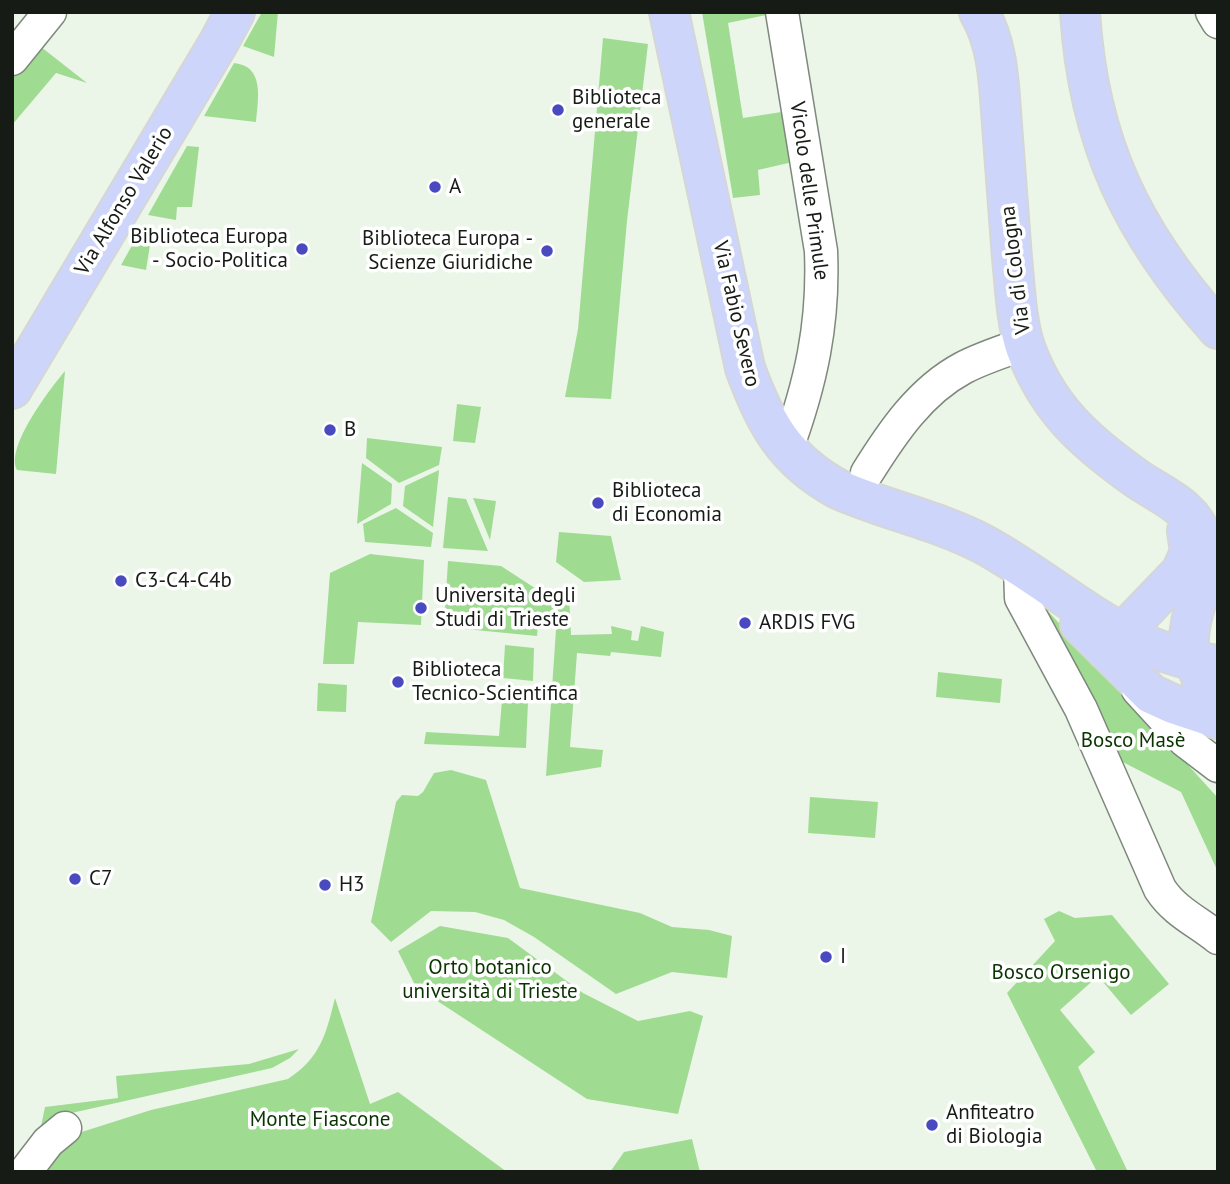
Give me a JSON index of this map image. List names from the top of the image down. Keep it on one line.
{"streets":{"main road":["Via Alfonso Valerio","Via di Cologna","Via Fabio Severo"],"street":["Vicolo delle Primule"]},"crossings":[["Vicolo delle Primule","Via Fabio Severo"],["Via di Cologna","Via Fabio Severo"]],"parks":["Bosco Masè","Orto botanico università di Trieste","Bosco Orsenigo","Monte Fiascone"],"places":["Biblioteca generale","A","Biblioteca Europa - Socio-Politica","Biblioteca Europa - Scienze Giuridiche","B","Biblioteca di Economia","C3-C4-C4b","Università degli Studi di Trieste","ARDIS FVG","Biblioteca Tecnico-Scientifica","C7","H3","I","Anfiteatro di Biologia"]}
